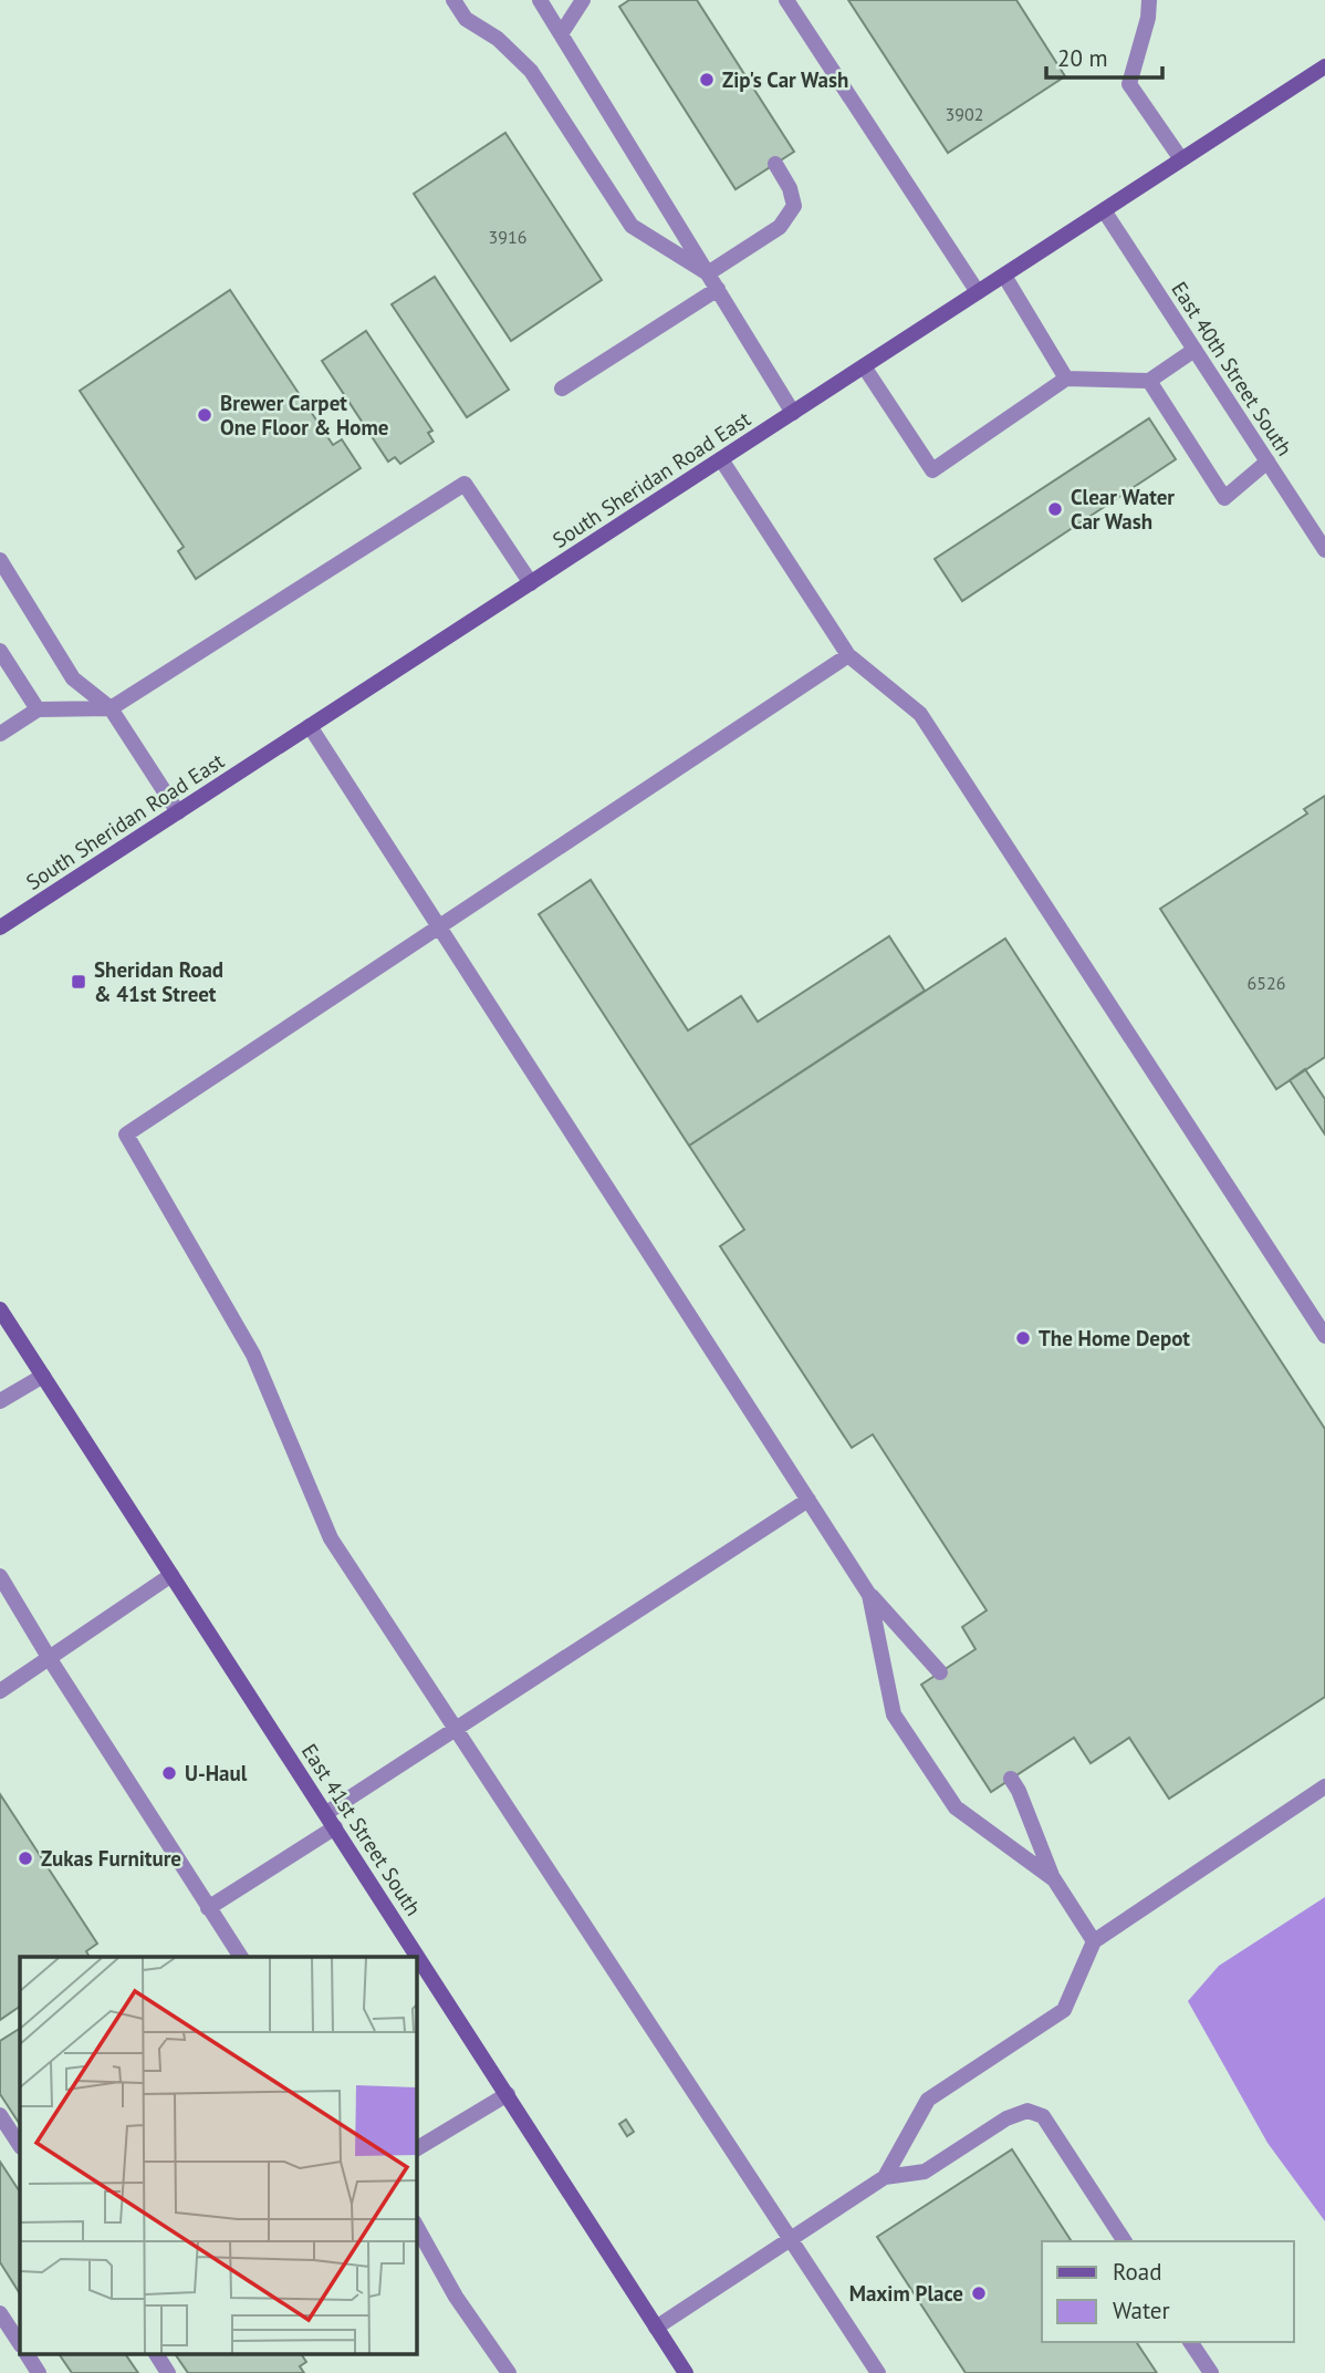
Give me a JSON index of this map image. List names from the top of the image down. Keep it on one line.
{"streets":{"main road":["South Sheridan Road East","East 41st Street South"],"street":["East 40th Street South"]},"crossings":[["East 40th Street South","South Sheridan Road East"]],"places":{"other":["Zip's Car Wash","Brewer Carpet One Floor & Home","Clear Water Car Wash","The Home Depot","U-Haul","Zukas Furniture","Maxim Place"],"transit":["Sheridan Road & 41st Street"]},"house_numbers":["3902","3916","6526"],"legend":["Road","Water"],"scale_bar":"20 m"}
